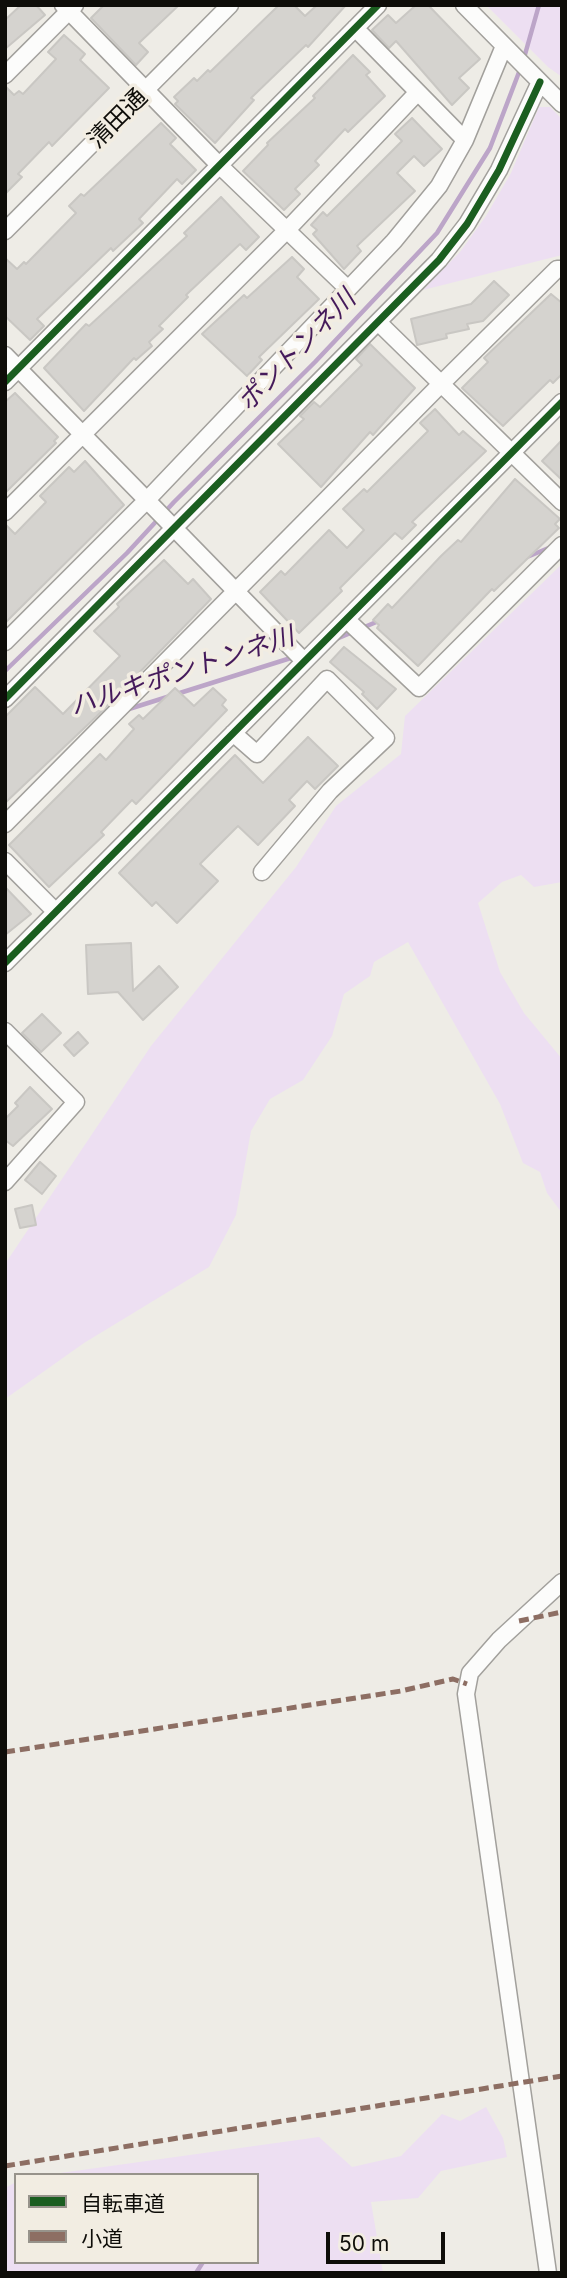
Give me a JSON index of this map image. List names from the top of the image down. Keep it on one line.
{"streets":{"street":["清田通"]},"water":["ポントンネ川","ハルキポントンネ川"],"legend":["自転車道","小道"],"scale_bar":"50 m"}
